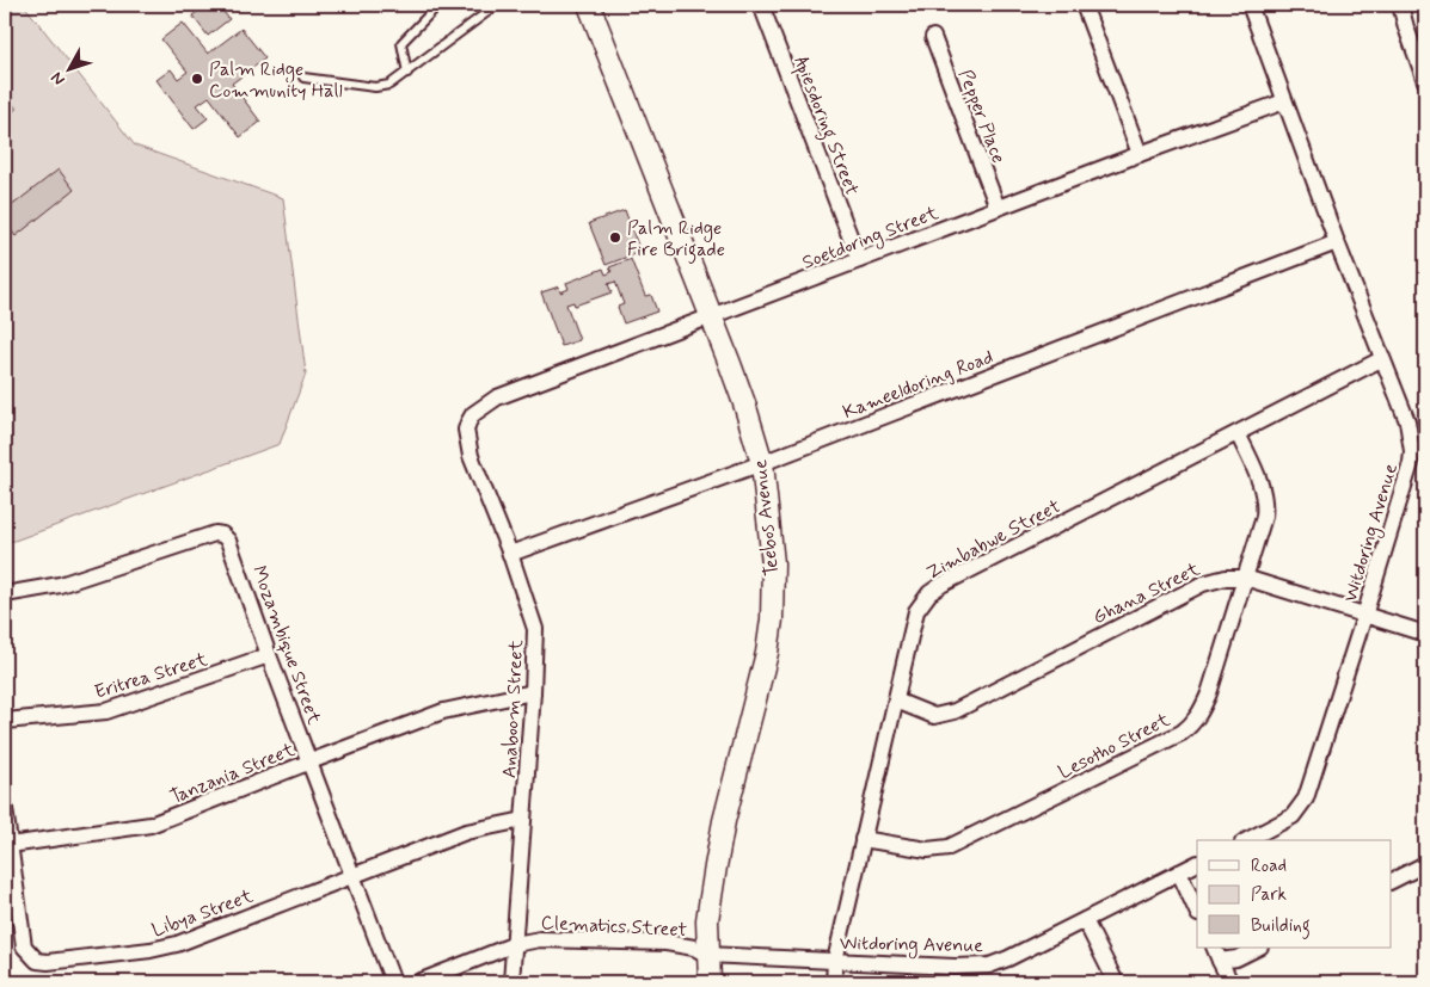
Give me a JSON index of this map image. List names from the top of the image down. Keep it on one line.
{"streets":{"street":["Pepper Place","Apiesdoring Street","Soetdoring Street","Kameeldoring Road","Teebos Avenue","Witdoring Avenue","Zimbabwe Street","Ghana Street","Mozambique Street","Eritrea Street","Anaboom Street","Lesotho Street","Tanzania Street","Libya Street","Clematics Street"]},"crossings":[["Pepper Place","Soetdoring Street"],["Apiesdoring Street","Soetdoring Street"],["Soetdoring Street","Teebos Avenue"],["Soetdoring Street","Witdoring Avenue"],["Soetdoring Street","Anaboom Street"],["Kameeldoring Road","Teebos Avenue"],["Kameeldoring Road","Witdoring Avenue"],["Kameeldoring Road","Anaboom Street"],["Teebos Avenue","Witdoring Avenue"],["Teebos Avenue","Clematics Street"],["Witdoring Avenue","Zimbabwe Street"],["Witdoring Avenue","Ghana Street"],["Witdoring Avenue","Clematics Street"],["Zimbabwe Street","Ghana Street"],["Zimbabwe Street","Lesotho Street"],["Ghana Street","Lesotho Street"],["Mozambique Street","Eritrea Street"],["Mozambique Street","Tanzania Street"],["Mozambique Street","Libya Street"],["Anaboom Street","Tanzania Street"],["Anaboom Street","Libya Street"],["Anaboom Street","Clematics Street"],["Tanzania Street","Libya Street"]],"places":["Palm Ridge Community Hall","Palm Ridge Fire Brigade"],"legend":["Road","Park","Building"],"north":"bottom left"}
